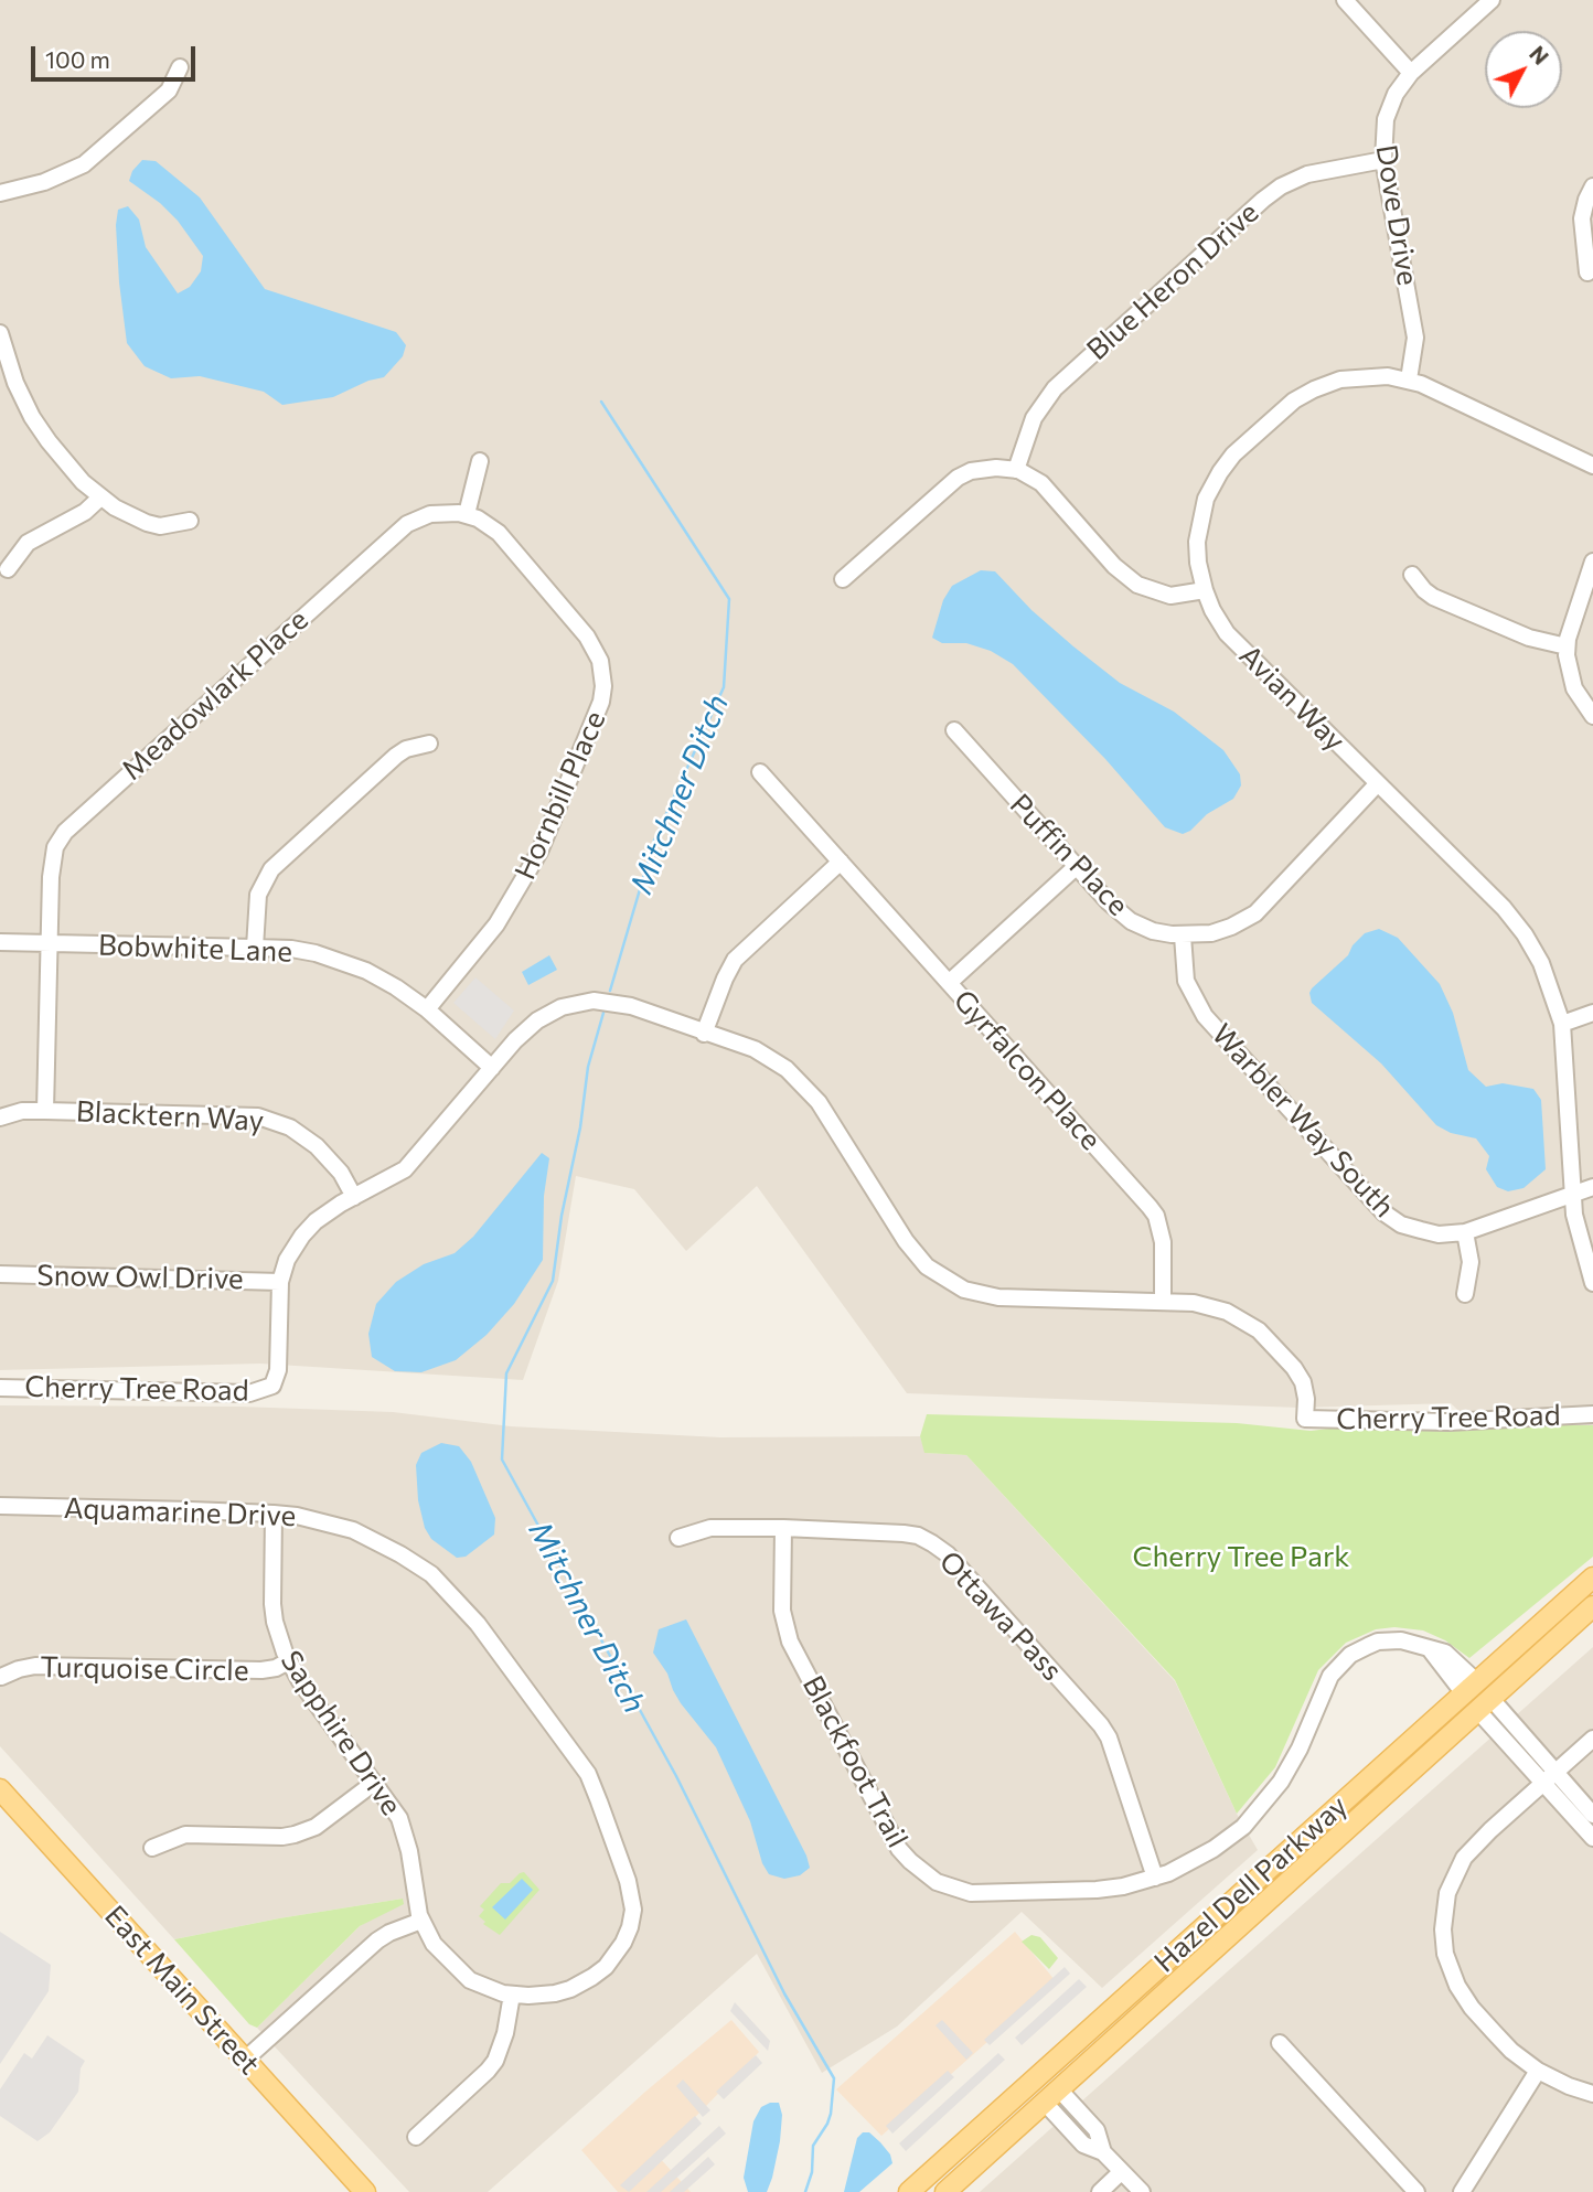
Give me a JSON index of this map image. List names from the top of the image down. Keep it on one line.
{"streets":{"main road":["Hazel Dell Parkway","East Main Street"],"street":["Dove Drive","Blue Heron Drive","Meadowlark Place","Avian Way","Hornbill Place","Puffin Place","Bobwhite Lane","Gyrfalcon Place","Blacktern Way","Warbler Way South","Snow Owl Drive","Cherry Tree Road","Aquamarine Drive","Ottawa Pass","Turquoise Circle","Sapphire Drive","Blackfoot Trail"]},"crossings":[["Dove Drive","Blue Heron Drive"],["Dove Drive","Avian Way"],["Meadowlark Place","Hornbill Place"],["Meadowlark Place","Bobwhite Lane"],["Meadowlark Place","Blacktern Way"],["Avian Way","Puffin Place"],["Avian Way","Warbler Way South"],["Hornbill Place","Bobwhite Lane"],["Puffin Place","Warbler Way South"],["Gyrfalcon Place","Cherry Tree Road"],["Snow Owl Drive","Cherry Tree Road"],["Aquamarine Drive","Sapphire Drive"],["Ottawa Pass","Blackfoot Trail"],["Turquoise Circle","Sapphire Drive"],["Blackfoot Trail","Hazel Dell Parkway"]],"water":["Mitchner Ditch"],"parks":["Cherry Tree Park"],"scale_bar":"100 m","north":"top right"}
